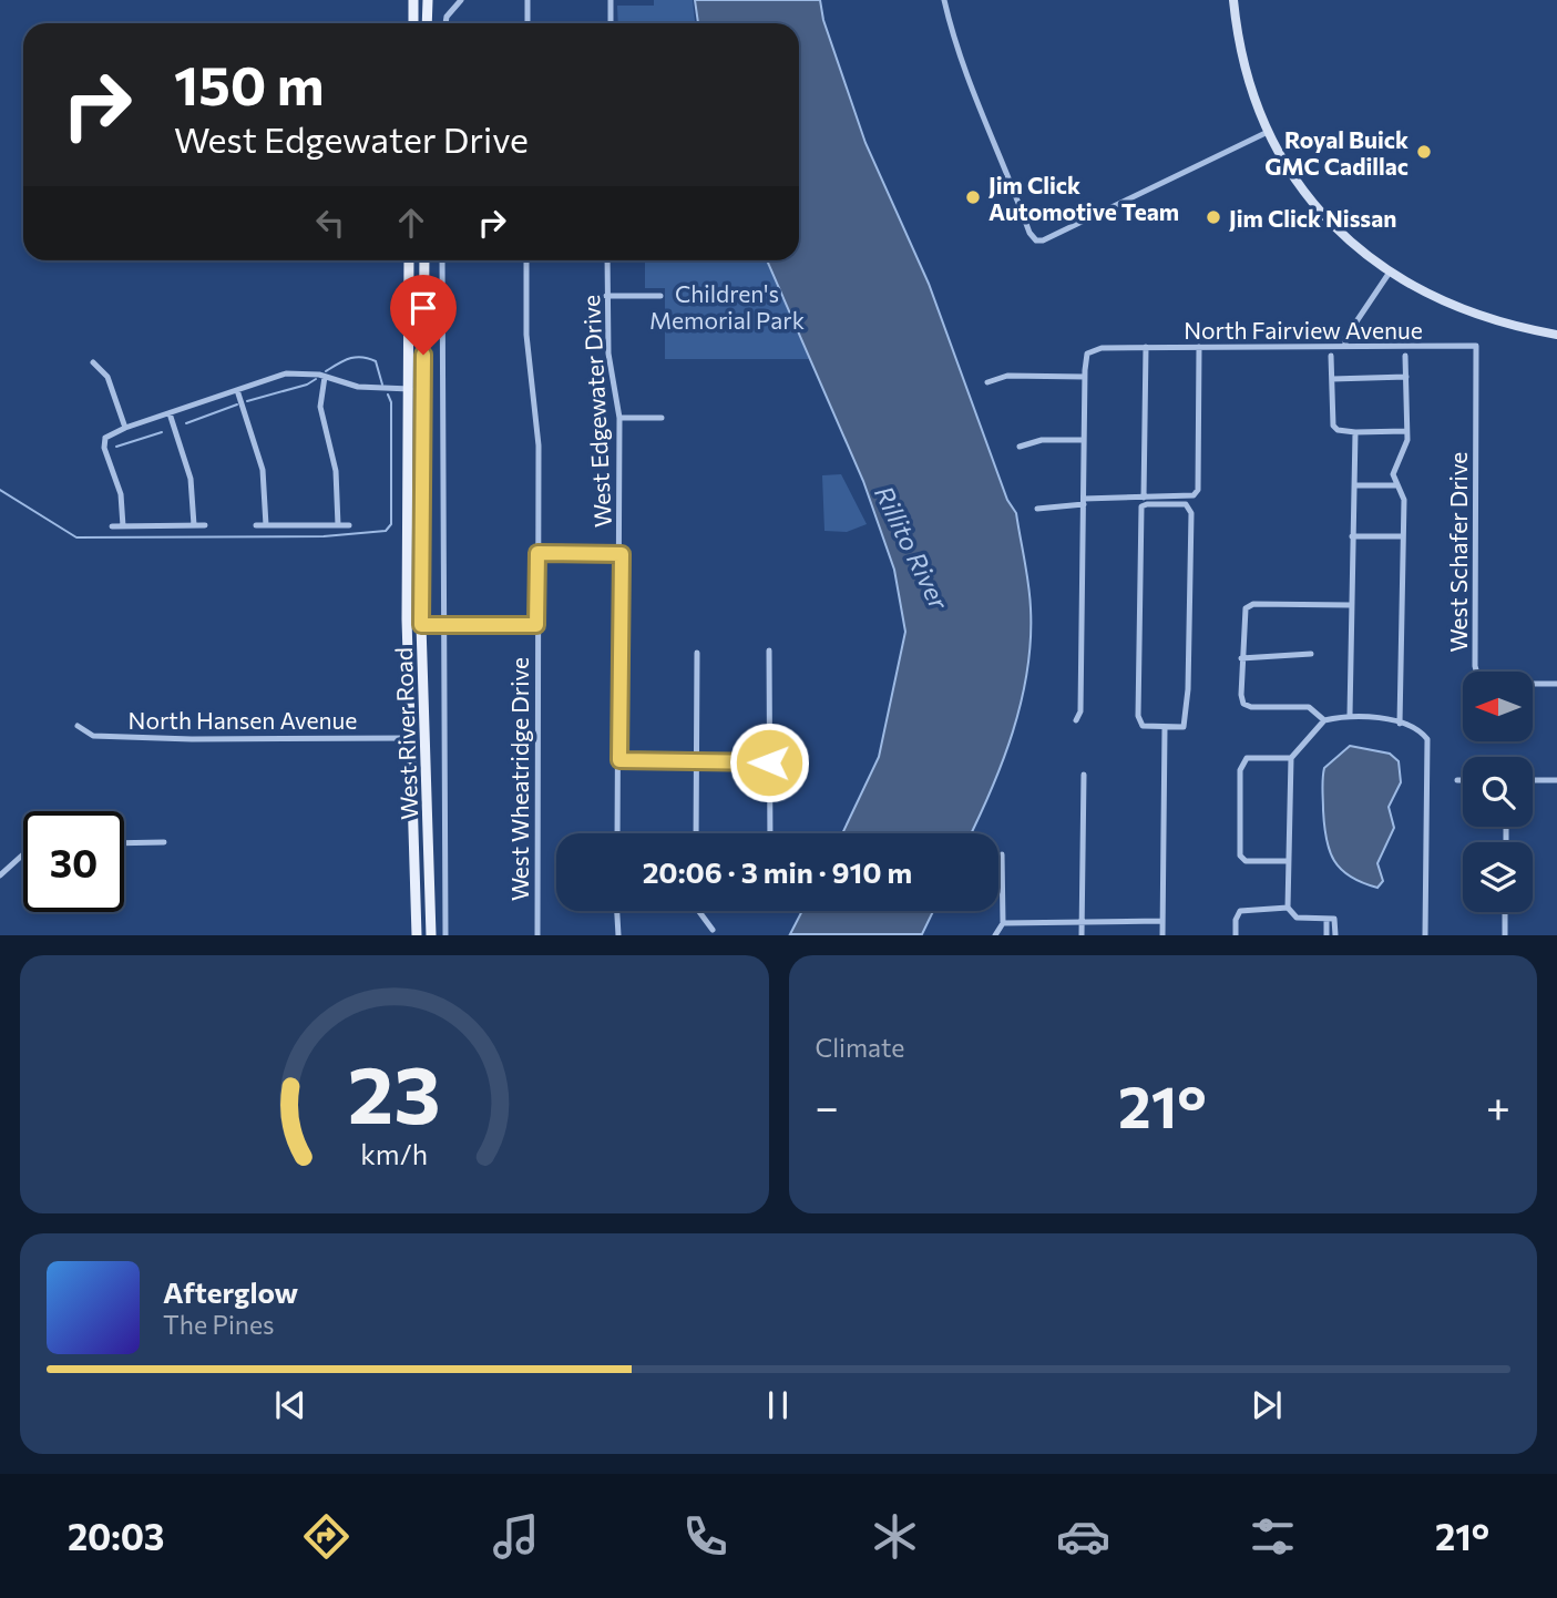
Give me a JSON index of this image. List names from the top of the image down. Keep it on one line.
{"streets":{"main road":["West River Road"],"street":["North Fairview Avenue","West Edgewater Drive","West Schafer Drive","North Hansen Avenue","West Wheatridge Drive"]},"crossings":[["North Fairview Avenue","West Schafer Drive"],["North Hansen Avenue","West River Road"]],"water":["Rillito River"],"parks":["Children's Memorial Park"],"places":["Royal Buick GMC Cadillac","Jim Click Automotive Team","Jim Click Nissan"],"north":"left","page":{"turn":["150 m","West Edgewater Drive"],"limit":"30","trip":"20:06 · 3 min · 910 m","tile":"Climate","heat":["−","21°","+"],"song":["Afterglow","The Pines"],"tabs":["20:03","21°"],"gauge":["23","km/h"]}}
